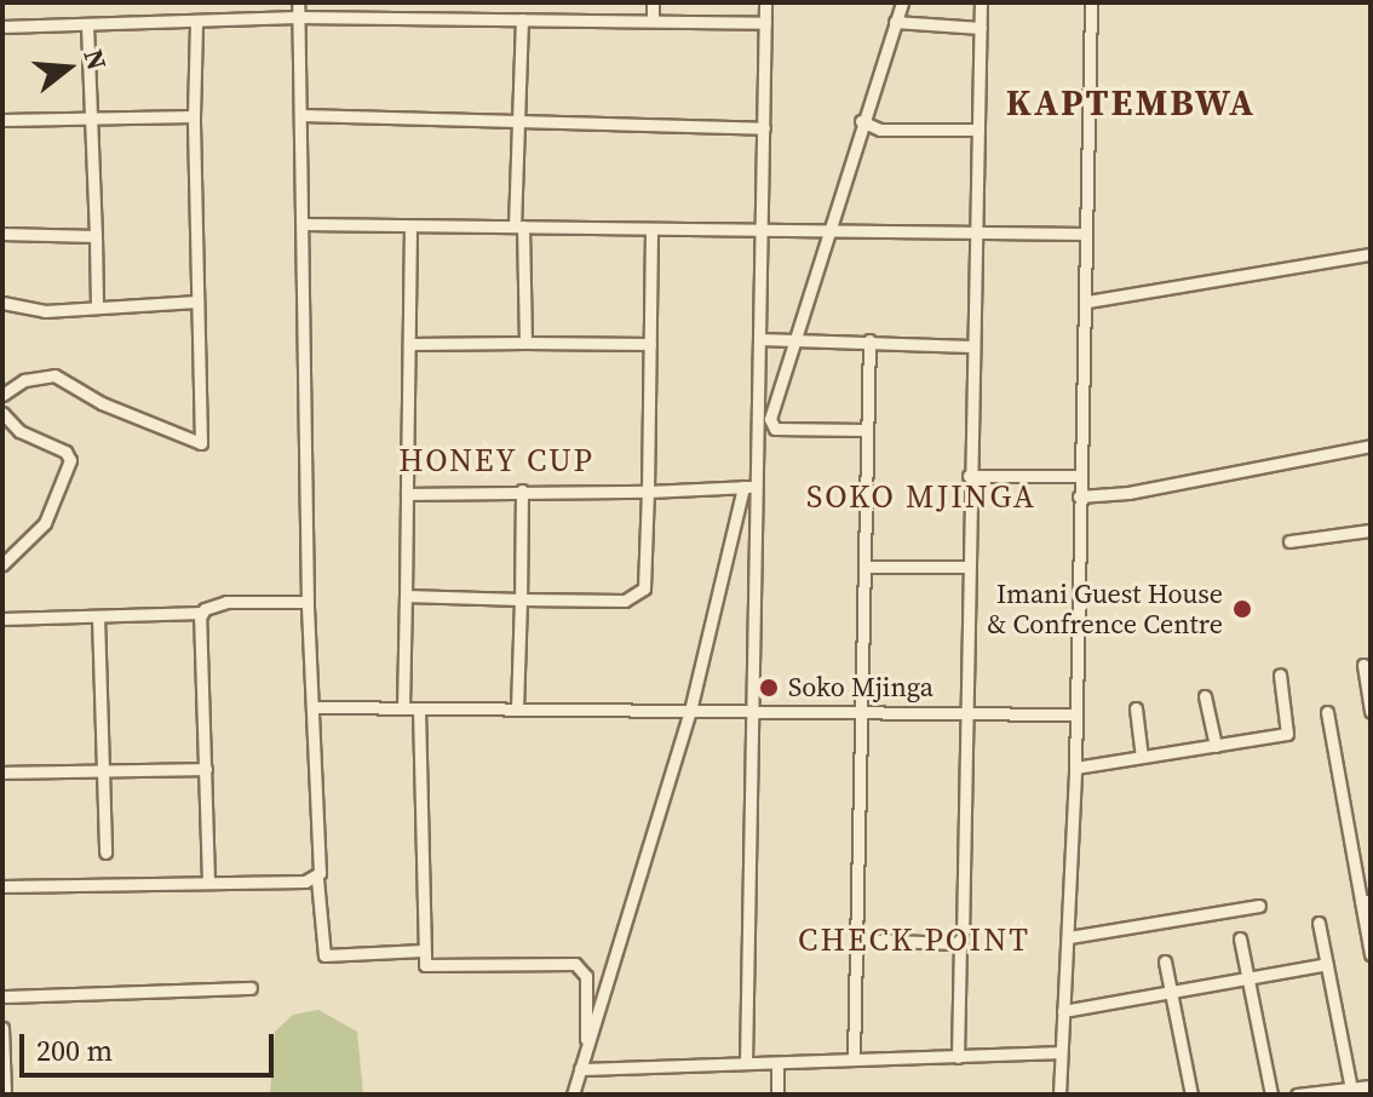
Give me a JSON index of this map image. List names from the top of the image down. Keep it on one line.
{"districts":["KAPTEMBWA","HONEY CUP","SOKO MJINGA","CHECK POINT"],"places":["Imani Guest House & Confrence Centre","Soko Mjinga"],"scale_bar":"200 m","north":"right"}
